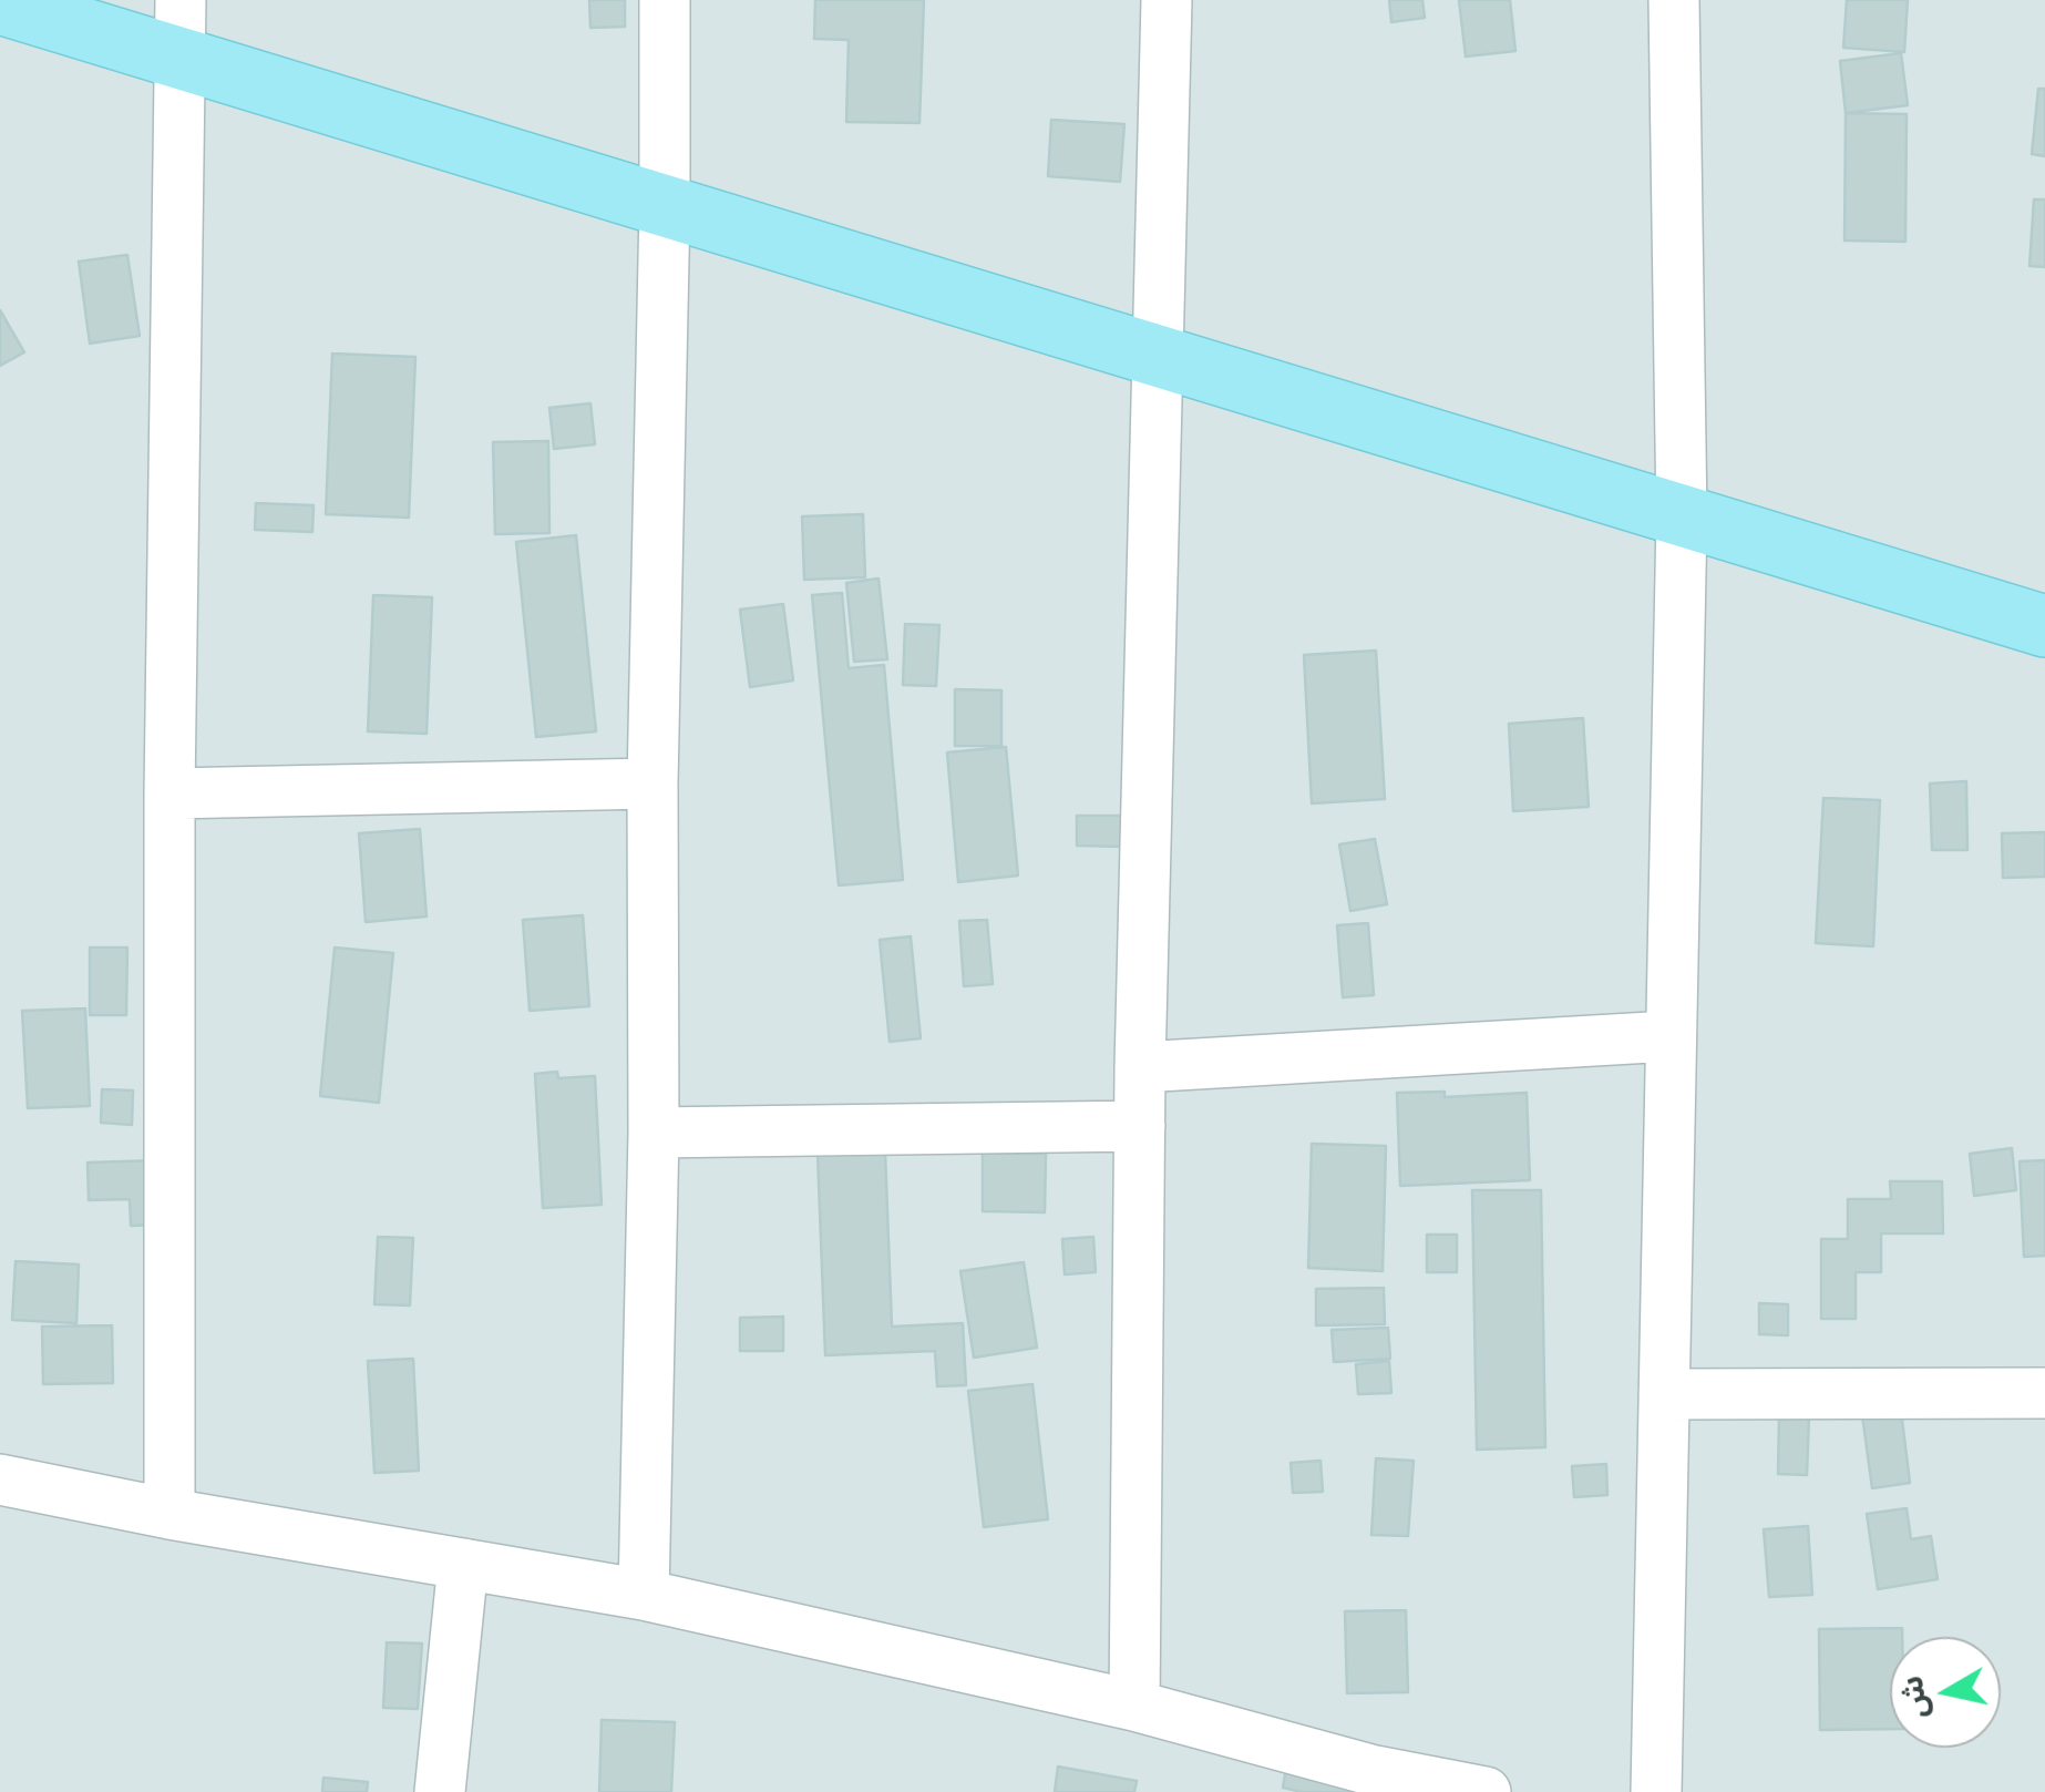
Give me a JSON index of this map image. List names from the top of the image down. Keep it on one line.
{"north":"left"}
